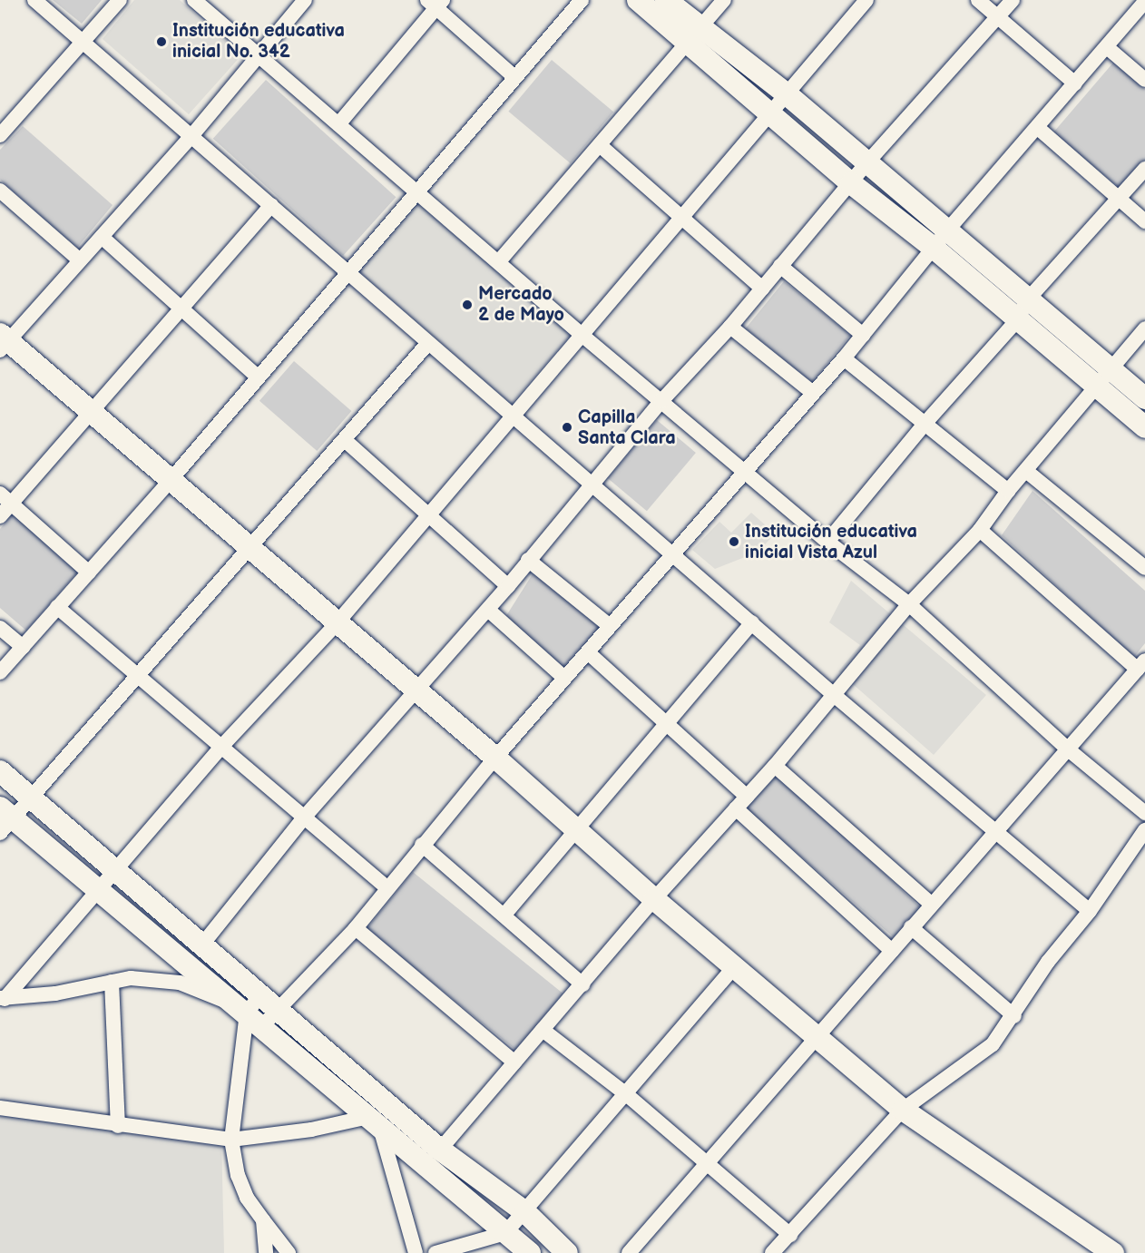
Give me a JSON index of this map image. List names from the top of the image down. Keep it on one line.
{"places":["Institución educativa inicial No. 342","Mercado 2 de Mayo","Capilla Santa Clara","Institución educativa inicial Vista Azul"]}
